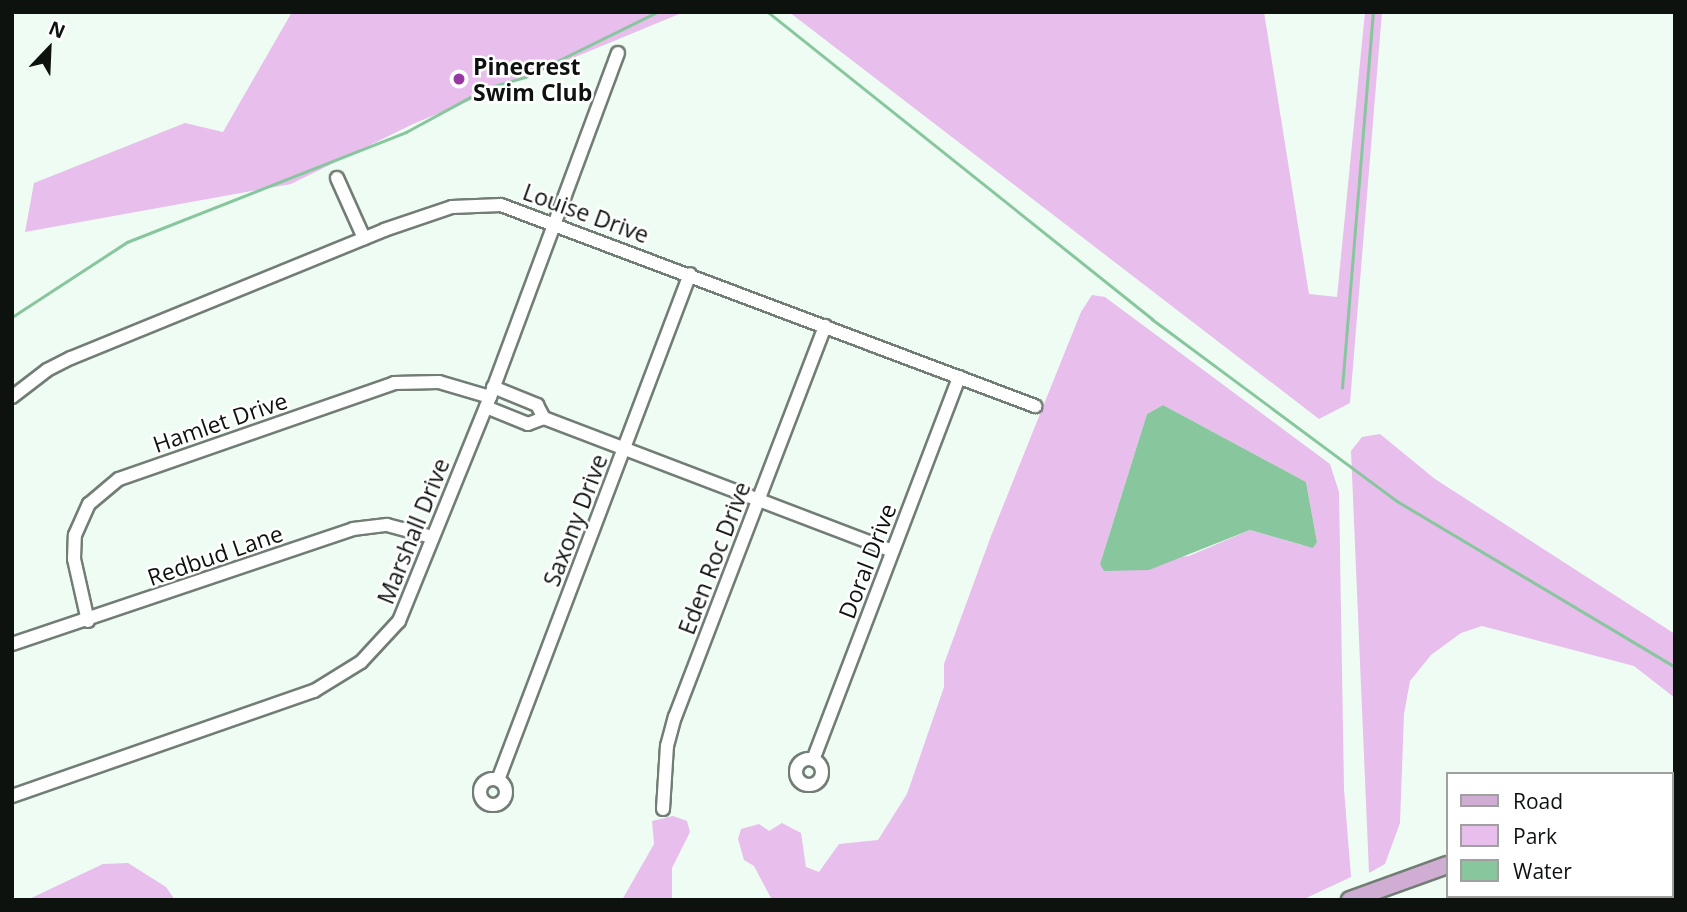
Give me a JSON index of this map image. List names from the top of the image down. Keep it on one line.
{"streets":{"street":["Louise Drive","Hamlet Drive","Saxony Drive","Marshall Drive","Redbud Lane","Eden Roc Drive","Doral Drive"]},"crossings":[["Louise Drive","Saxony Drive"],["Louise Drive","Marshall Drive"],["Louise Drive","Eden Roc Drive"],["Louise Drive","Doral Drive"],["Hamlet Drive","Saxony Drive"],["Hamlet Drive","Marshall Drive"],["Hamlet Drive","Redbud Lane"],["Hamlet Drive","Eden Roc Drive"],["Hamlet Drive","Doral Drive"],["Marshall Drive","Redbud Lane"]],"places":["Pinecrest Swim Club"],"legend":["Road","Park","Water"],"north":"top right"}
